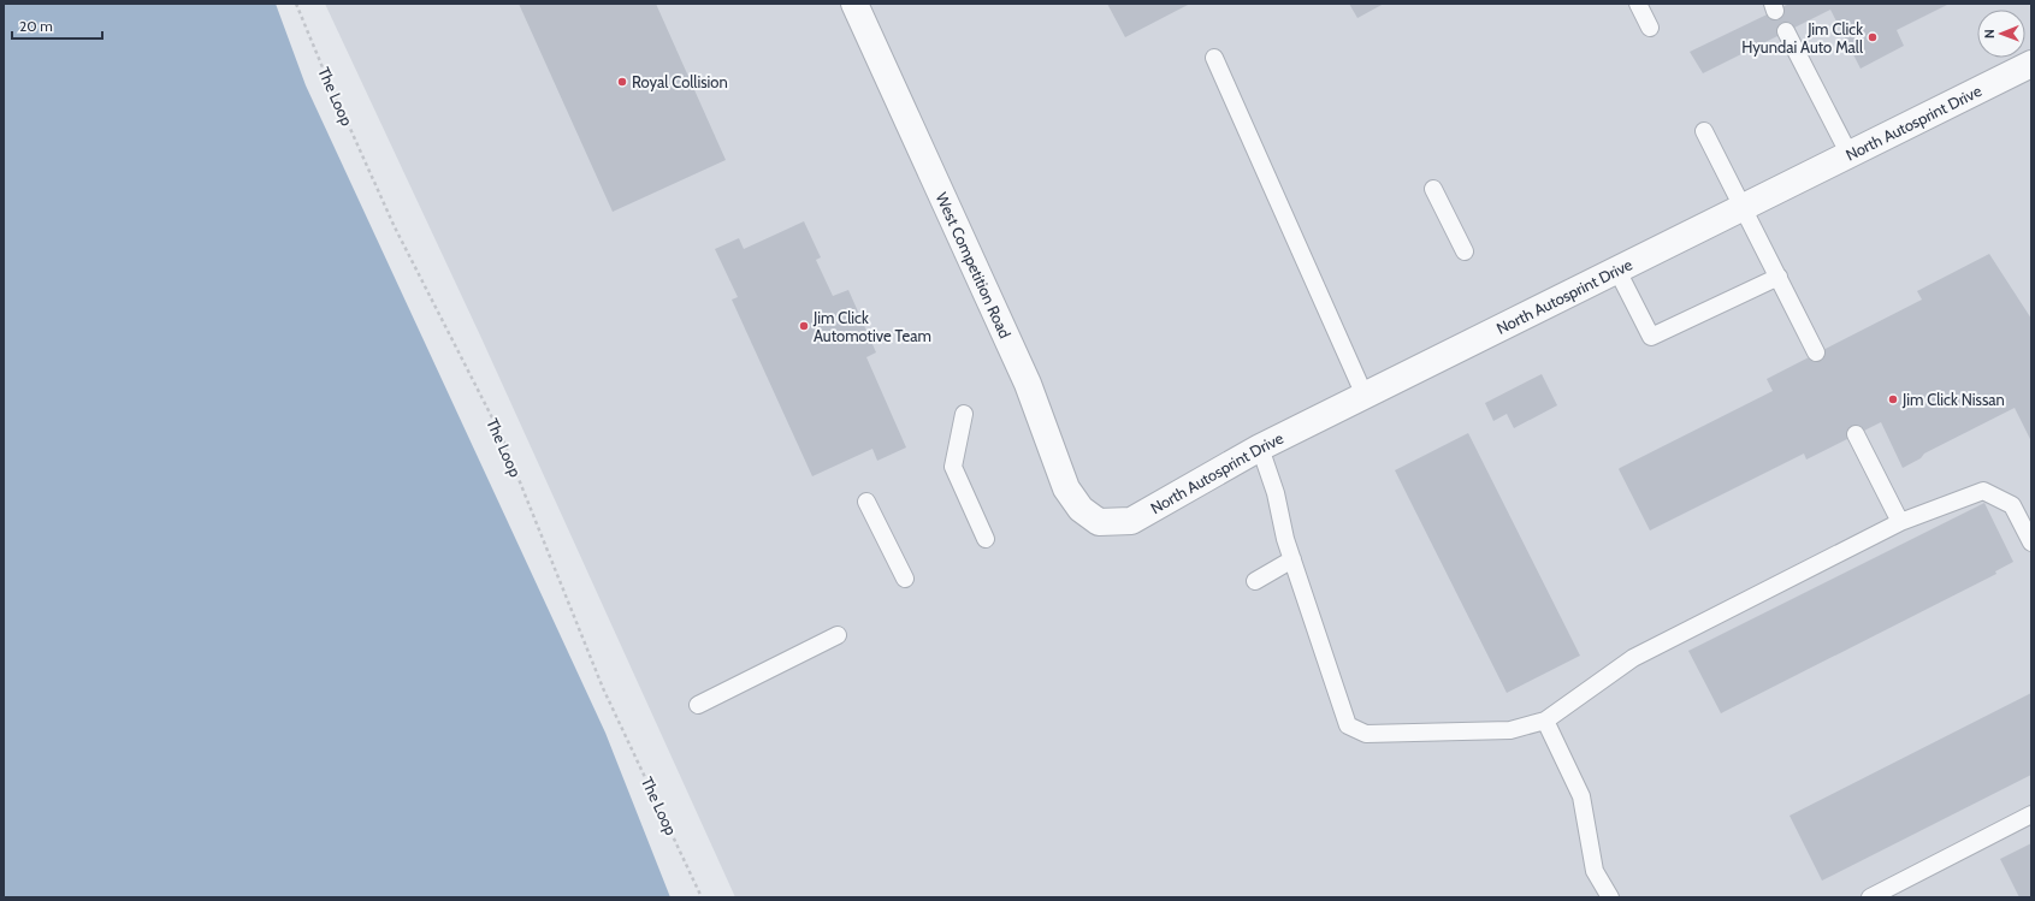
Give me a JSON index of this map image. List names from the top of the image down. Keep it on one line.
{"streets":{"street":["North Autosprint Drive","West Competition Road"],"path":["The Loop"]},"crossings":[["North Autosprint Drive","West Competition Road"]],"places":["Jim Click Hyundai Auto Mall","Royal Collision","Jim Click Automotive Team","Jim Click Nissan"],"scale_bar":"20 m","north":"left"}
